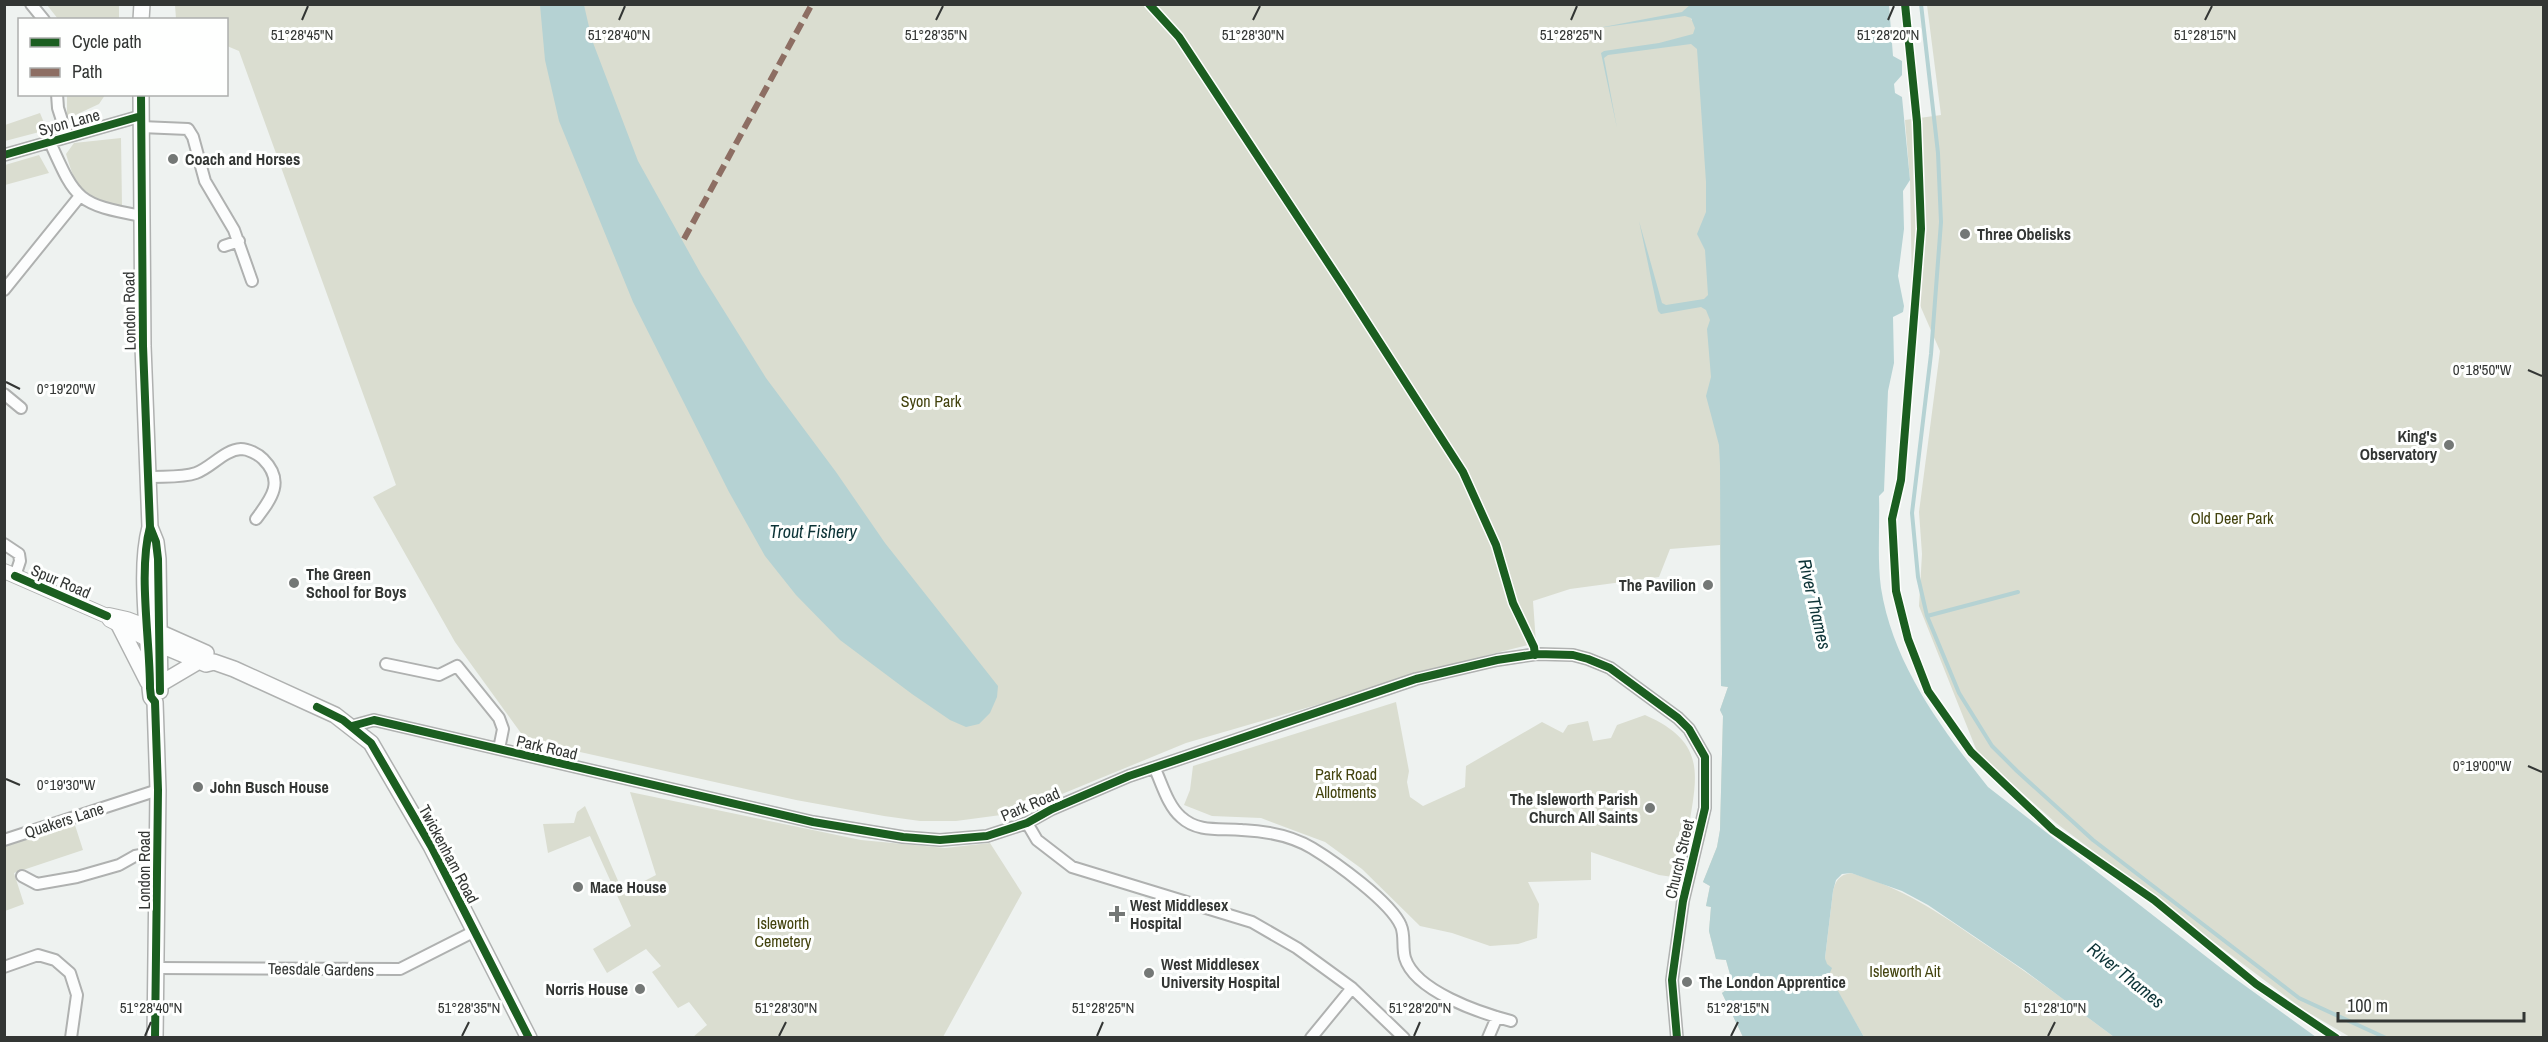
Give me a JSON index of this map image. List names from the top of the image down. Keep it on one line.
{"streets":{"main road":["London Road","Spur Road","Twickenham Road"],"street":["Syon Lane","Park Road","Quakers Lane","Church Street","Teesdale Gardens"]},"crossings":[["Syon Lane","London Road"],["London Road","Spur Road"],["London Road","Quakers Lane"],["London Road","Twickenham Road"],["London Road","Teesdale Gardens"],["Spur Road","Twickenham Road"],["Park Road","Twickenham Road"],["Park Road","Church Street"],["Twickenham Road","Teesdale Gardens"]],"water":["Trout Fishery","River Thames"],"parks":["Syon Park","Old Deer Park","Park Road Allotments","Isleworth Cemetery","Isleworth Ait"],"places":{"other":["Coach and Horses","Three Obelisks","King's Observatory","The Green School for Boys","The Pavilion","John Busch House","The Isleworth Parish Church All Saints","Mace House","West Middlesex University Hospital","The London Apprentice","Norris House"],"health":["West Middlesex Hospital"]},"legend":["Cycle path","Path"],"scale_bar":"100 m","coordinates":["51°28'45\"N","51°28'40\"N","51°28'35\"N","51°28'30\"N","51°28'25\"N","51°28'20\"N","51°28'15\"N","0°18'50\"W","0°19'20\"W","0°19'00\"W","0°19'30\"W","51°28'10\"N"]}
